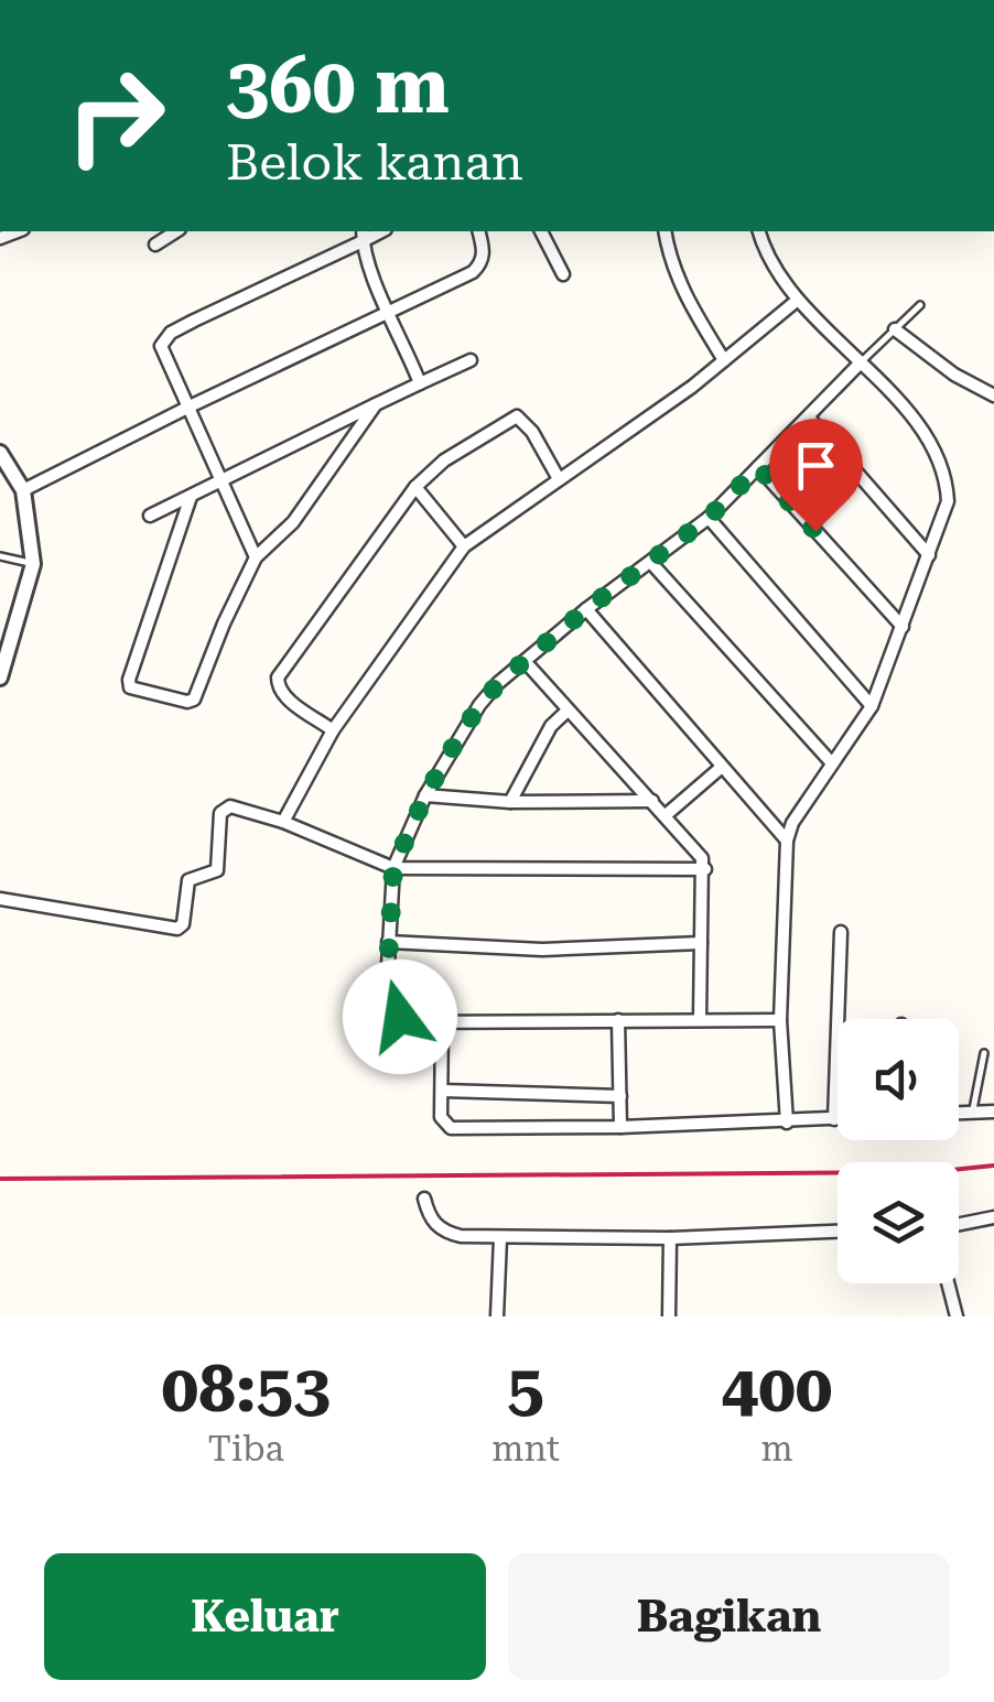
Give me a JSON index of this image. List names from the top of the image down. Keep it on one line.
{"page":{"turn":["360 m","Belok kanan"],"eta":["08:53","Tiba","5","mnt","400","m"],"buttons":["Keluar","Bagikan"]}}
